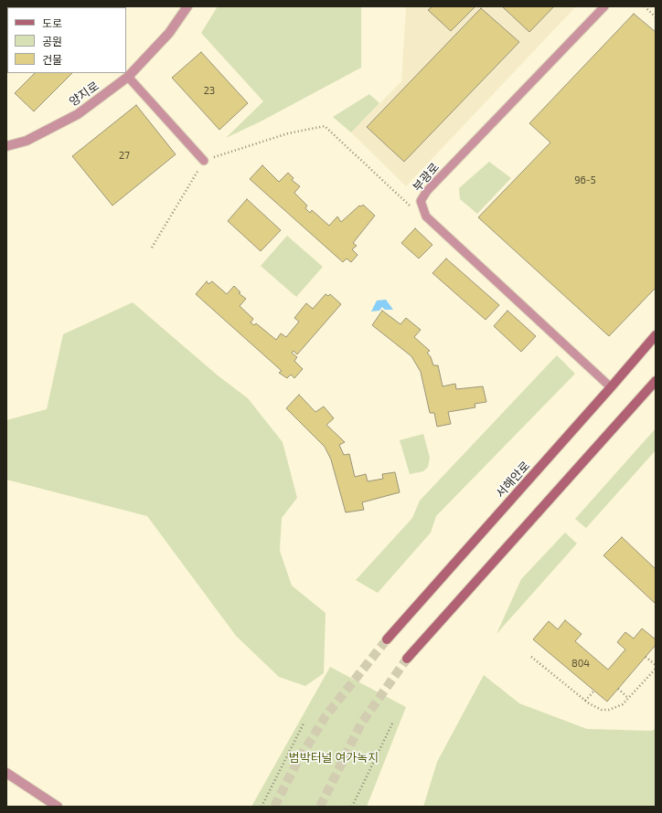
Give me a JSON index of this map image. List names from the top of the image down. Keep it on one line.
{"streets":{"main road":["서해안로"],"street":["양지로"],"lane":["부광로"]},"crossings":[["부광로","서해안로"]],"parks":["범박터널 여가녹지"],"house_numbers":["23","27","96-5","804"],"legend":["도로","공원","건물"]}
